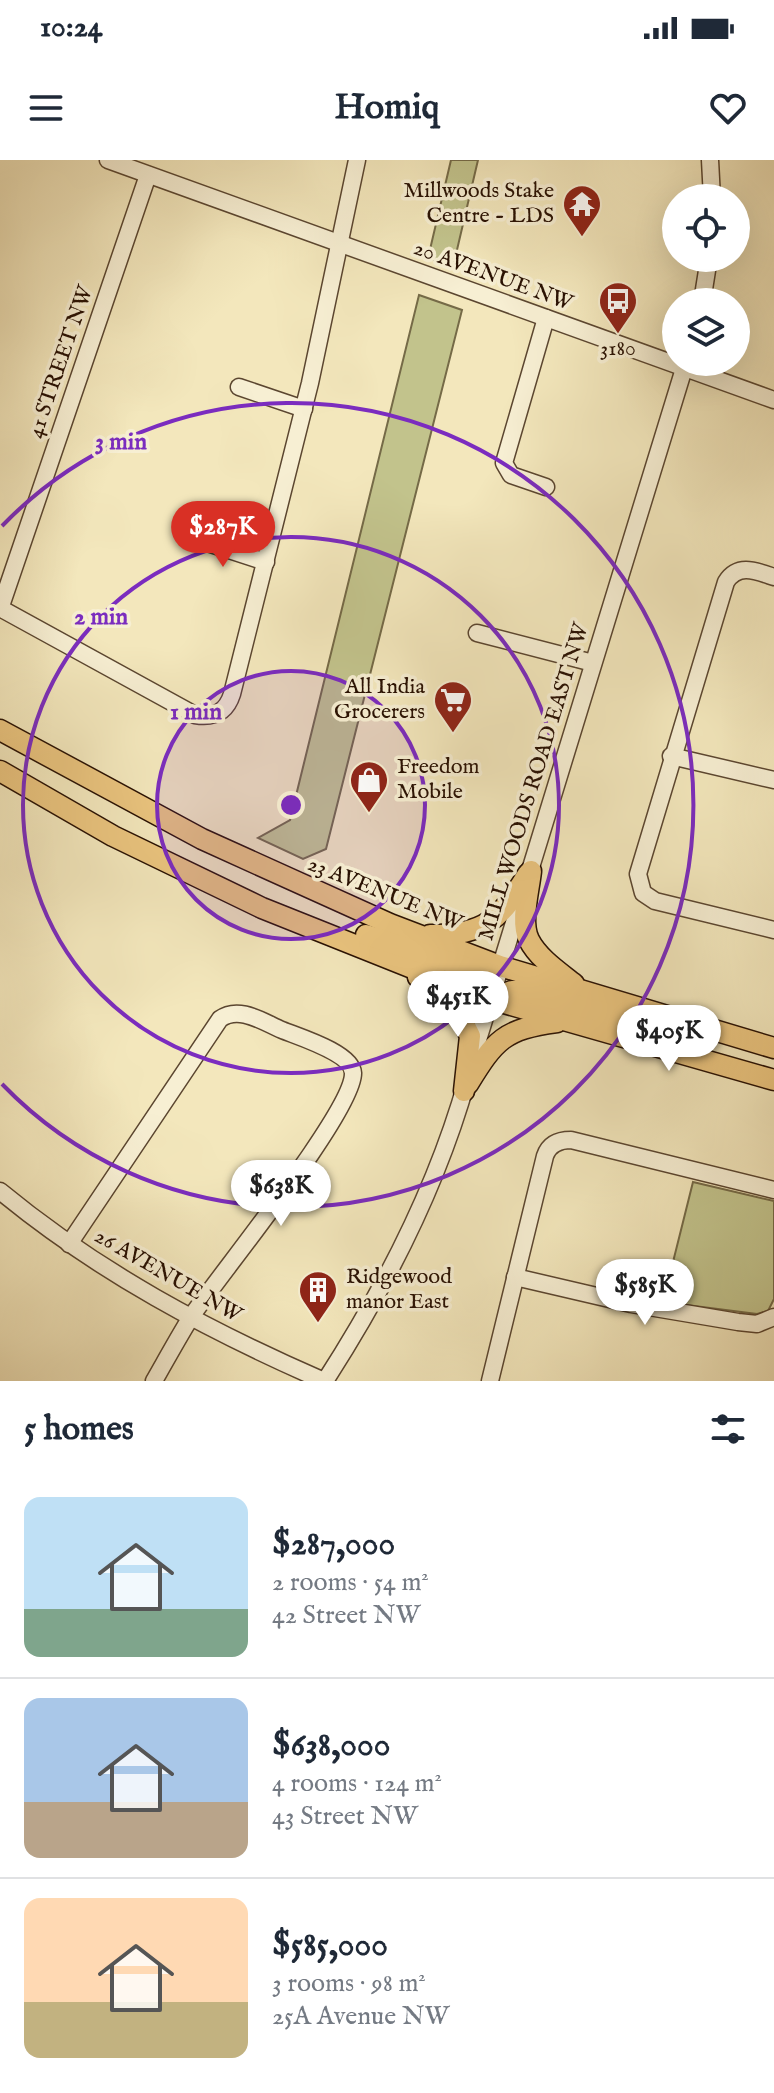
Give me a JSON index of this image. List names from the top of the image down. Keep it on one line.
{"streets":{"main road":["23 AVENUE NW"],"street":["20 AVENUE NW","41 STREET NW","MILL WOODS ROAD EAST NW","26 AVENUE NW"]},"crossings":[["20 AVENUE NW","41 STREET NW"],["MILL WOODS ROAD EAST NW","23 AVENUE NW"],["MILL WOODS ROAD EAST NW","26 AVENUE NW"]],"places":{"temple":["Millwoods Stake Centre - LDS"],"bus stop":["3180"],"supermarket":["All India Grocerers"],"shop":["Freedom Mobile"],"building":["Ridgewood manor East"]},"page":{"status":"10:24","header":"Homiq","price":["$287K","$451K","$405K","$638K","$585K"],"heading":"5 homes","list":[{"name":"$287,000","note":"2 rooms · 54 m² · 42 Street NW"},{"name":"$638,000","note":"4 rooms · 124 m² · 43 Street NW"},{"name":"$585,000","note":"3 rooms · 98 m² · 25A Avenue NW"}]},"rings":["3 min","2 min","1 min"]}
